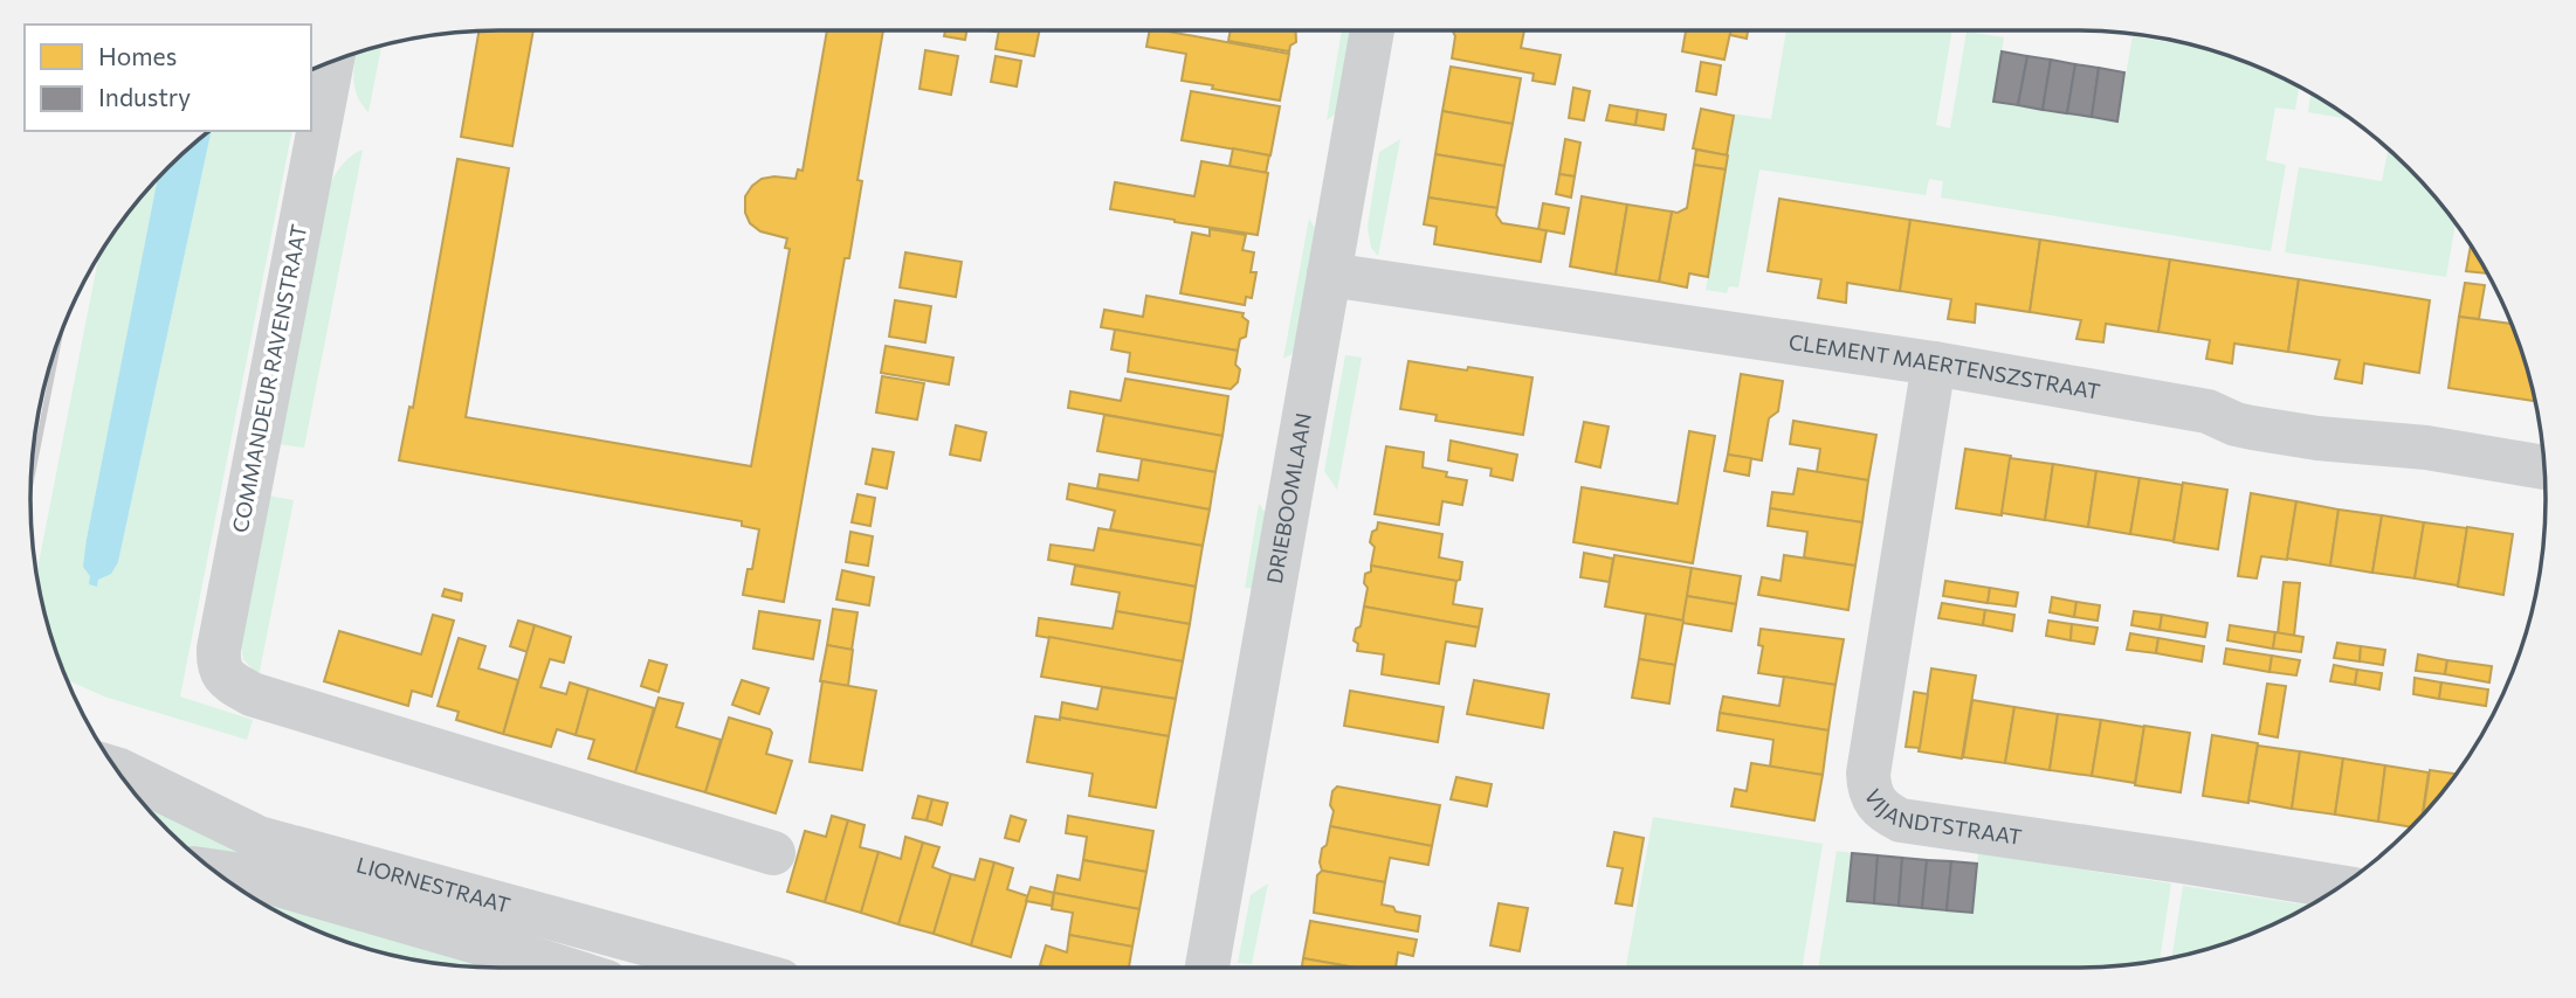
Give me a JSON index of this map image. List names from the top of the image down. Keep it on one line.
{"streets":{"street":["CLEMENT MAERTENSZSTRAAT","COMMANDEUR RAVENSTRAAT","DRIEBOOMLAAN","VIJANDTSTRAAT","LIORNESTRAAT"]},"crossings":[["CLEMENT MAERTENSZSTRAAT","DRIEBOOMLAAN"],["CLEMENT MAERTENSZSTRAAT","VIJANDTSTRAAT"]],"legend":["Homes","Industry"]}
